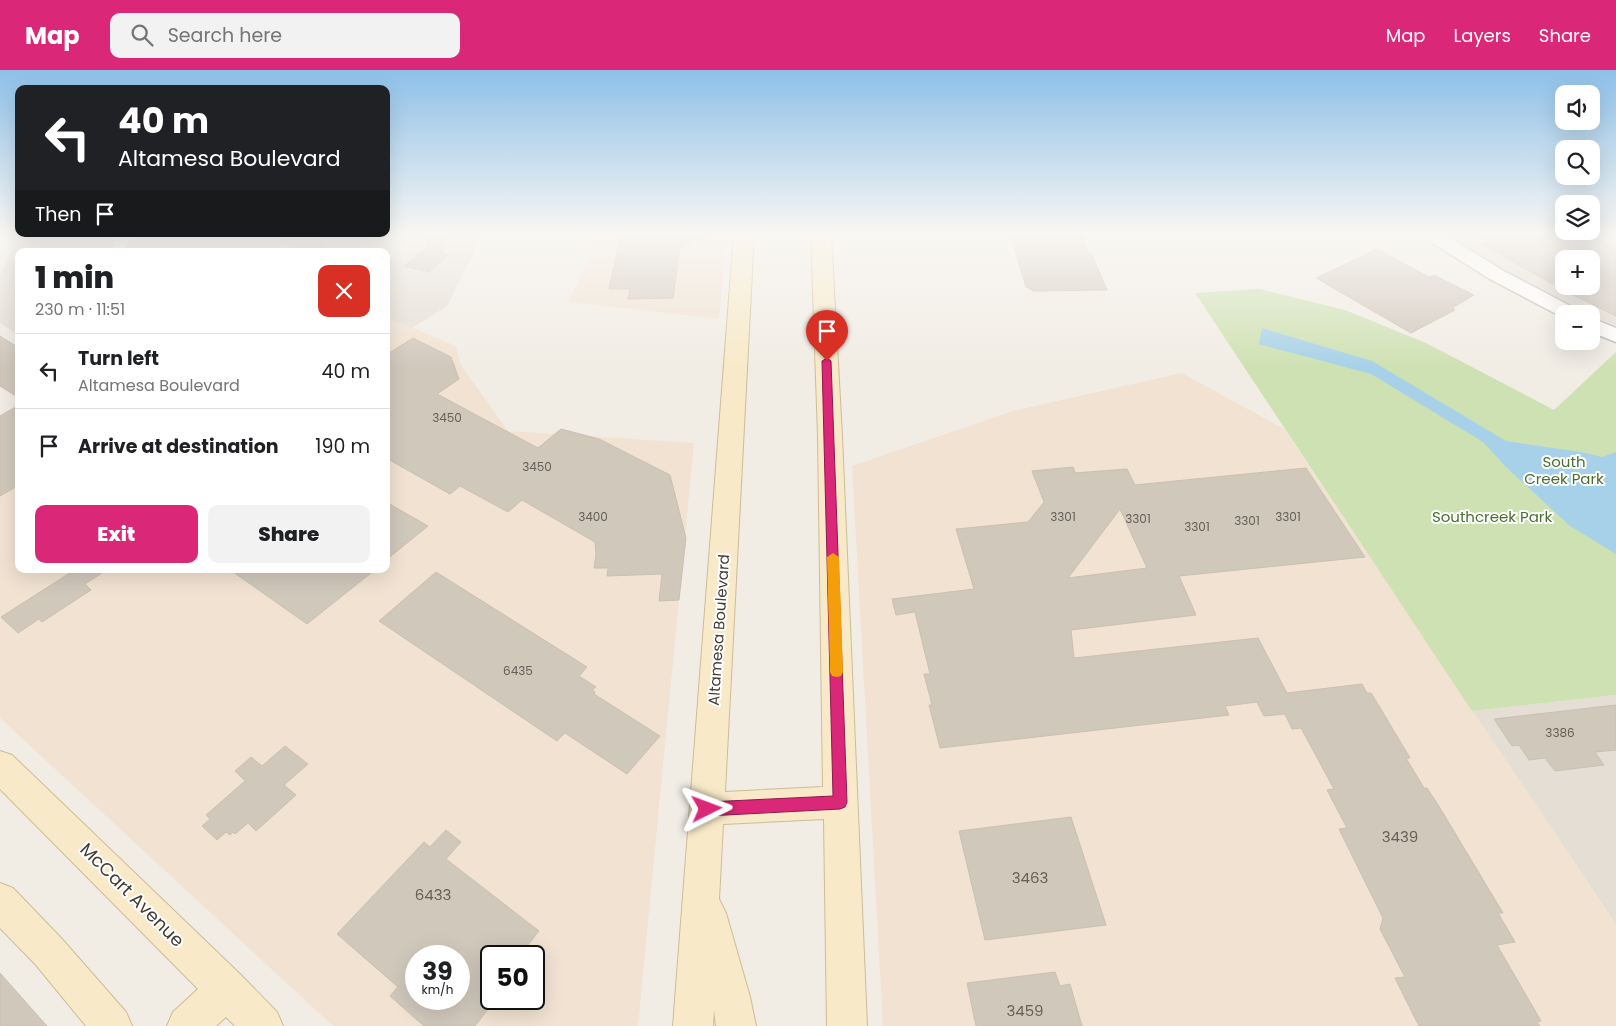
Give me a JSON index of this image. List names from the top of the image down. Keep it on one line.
{"streets":{"main road":["Altamesa Boulevard","McCart Avenue"]},"parks":["South Creek Park","Southcreek Park"],"house_numbers":["3450","3450","3400","3301","3301","3301","3301","3301","6435","3386","3439","3463","6433","3459"],"page":{"header":"Map","search":"Search here","nav":["Map","Layers","Share"],"map_buttons":["+","−"],"turn":["40 m","Altamesa Boulevard"],"then":"Then","heading":["1 min","230 m · 11:51"],"list":[{"name":"Turn left","note":"Altamesa Boulevard","value":"40 m"},{"name":"Arrive at destination","value":"190 m"}],"buttons":["Exit","Share"],"speed":"39 km/h","limit":"50"}}
